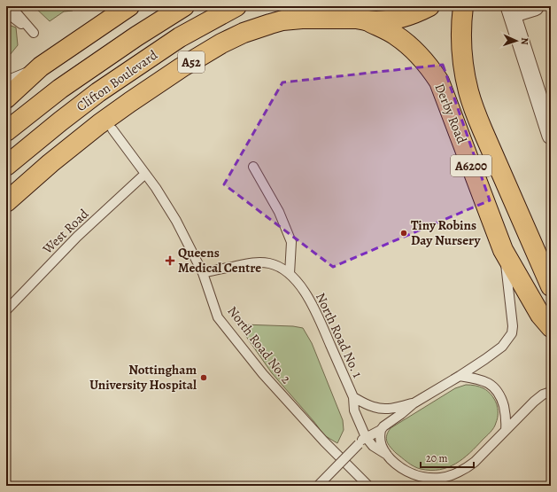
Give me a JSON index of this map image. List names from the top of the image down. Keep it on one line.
{"streets":{"main road":["A52","Clifton Boulevard","Derby Road","A6200"],"lane":["West Road","North Road No. 1","North Road No. 2"]},"crossings":[["A52","Derby Road"],["West Road","North Road No. 2"],["North Road No. 1","North Road No. 2"]],"places":{"other":["Tiny Robins Day Nursery","Nottingham University Hospital"],"health":["Queens Medical Centre"]},"scale_bar":"20 m","north":"right"}
